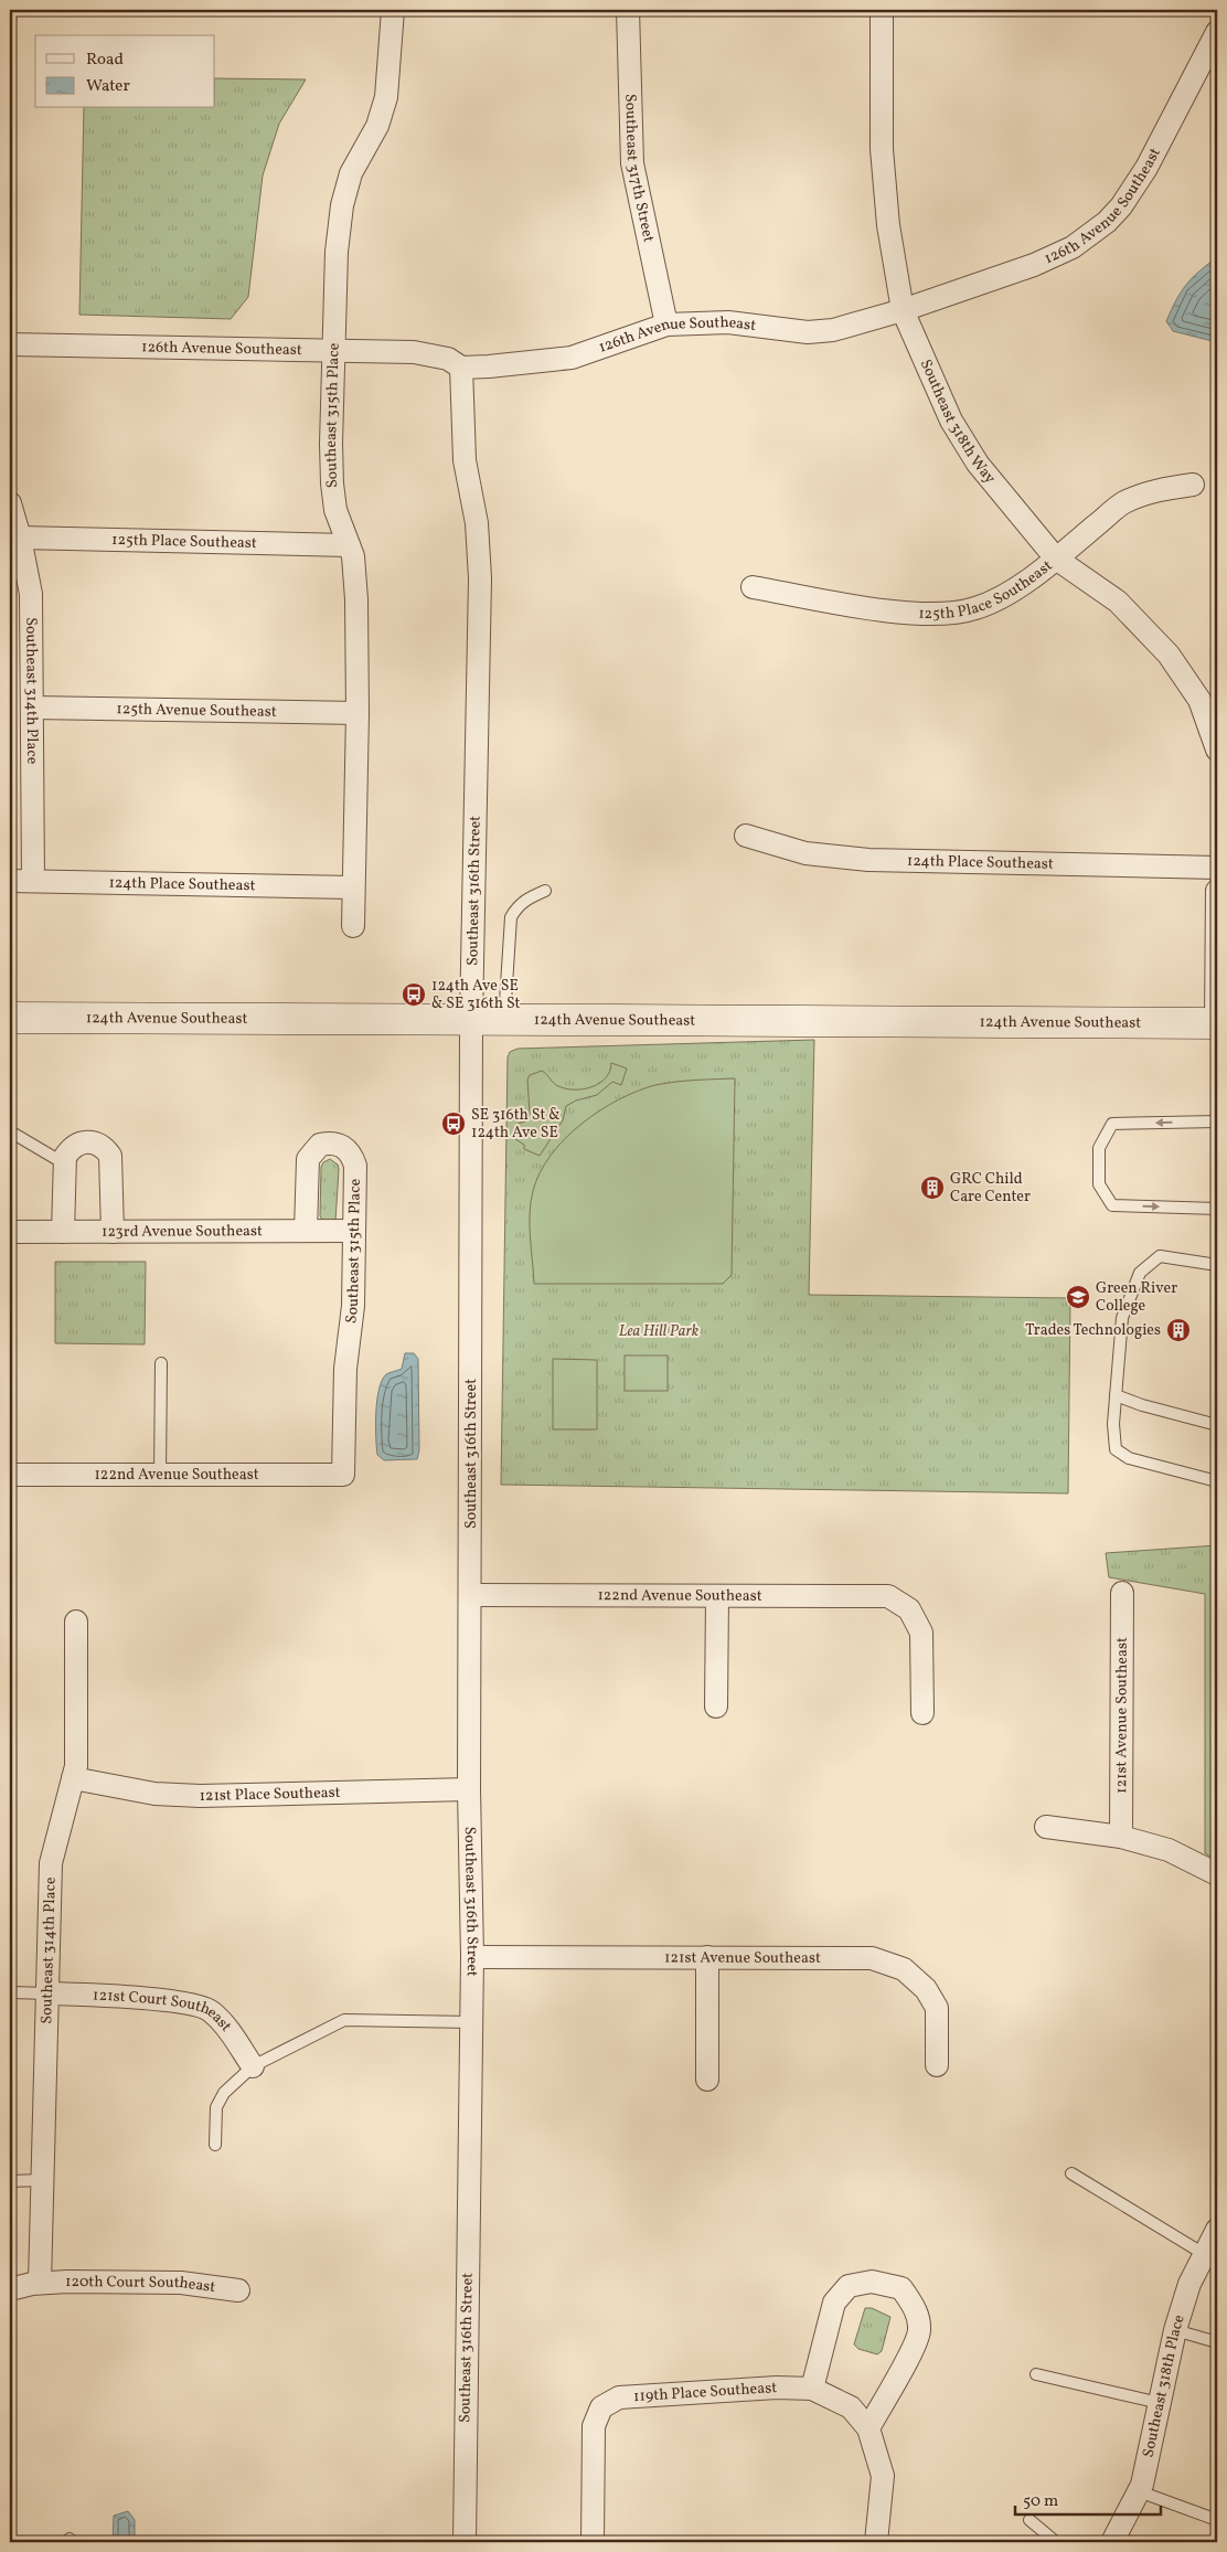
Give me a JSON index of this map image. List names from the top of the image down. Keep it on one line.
{"streets":{"street":["Southeast 317th Street","126th Avenue Southeast","Southeast 315th Place","Southeast 318th Way","125th Place Southeast","Southeast 314th Place","125th Avenue Southeast","124th Place Southeast","Southeast 316th Street","124th Avenue Southeast","123rd Avenue Southeast","122nd Avenue Southeast","121st Avenue Southeast","121st Place Southeast","121st Court Southeast","120th Court Southeast","Southeast 318th Place","119th Place Southeast"]},"crossings":[["Southeast 317th Street","126th Avenue Southeast"],["126th Avenue Southeast","Southeast 315th Place"],["126th Avenue Southeast","Southeast 318th Way"],["126th Avenue Southeast","Southeast 316th Street"],["Southeast 315th Place","125th Place Southeast"],["Southeast 315th Place","125th Avenue Southeast"],["Southeast 315th Place","124th Place Southeast"],["Southeast 315th Place","123rd Avenue Southeast"],["Southeast 315th Place","122nd Avenue Southeast"],["Southeast 318th Way","125th Place Southeast"],["125th Place Southeast","Southeast 314th Place"],["Southeast 314th Place","125th Avenue Southeast"],["Southeast 314th Place","124th Place Southeast"],["Southeast 314th Place","121st Place Southeast"],["Southeast 314th Place","121st Court Southeast"],["Southeast 314th Place","120th Court Southeast"],["Southeast 316th Street","124th Avenue Southeast"],["Southeast 316th Street","122nd Avenue Southeast"],["Southeast 316th Street","121st Avenue Southeast"],["Southeast 316th Street","121st Place Southeast"]],"parks":["Lea Hill Park"],"places":{"bus stop":["124th Ave SE & SE 316th St","SE 316th St & 124th Ave SE"],"building":["GRC Child Care Center","Trades Technologies"],"school or university":["Green River College"]},"legend":["Road","Water"],"scale_bar":"50 m"}
